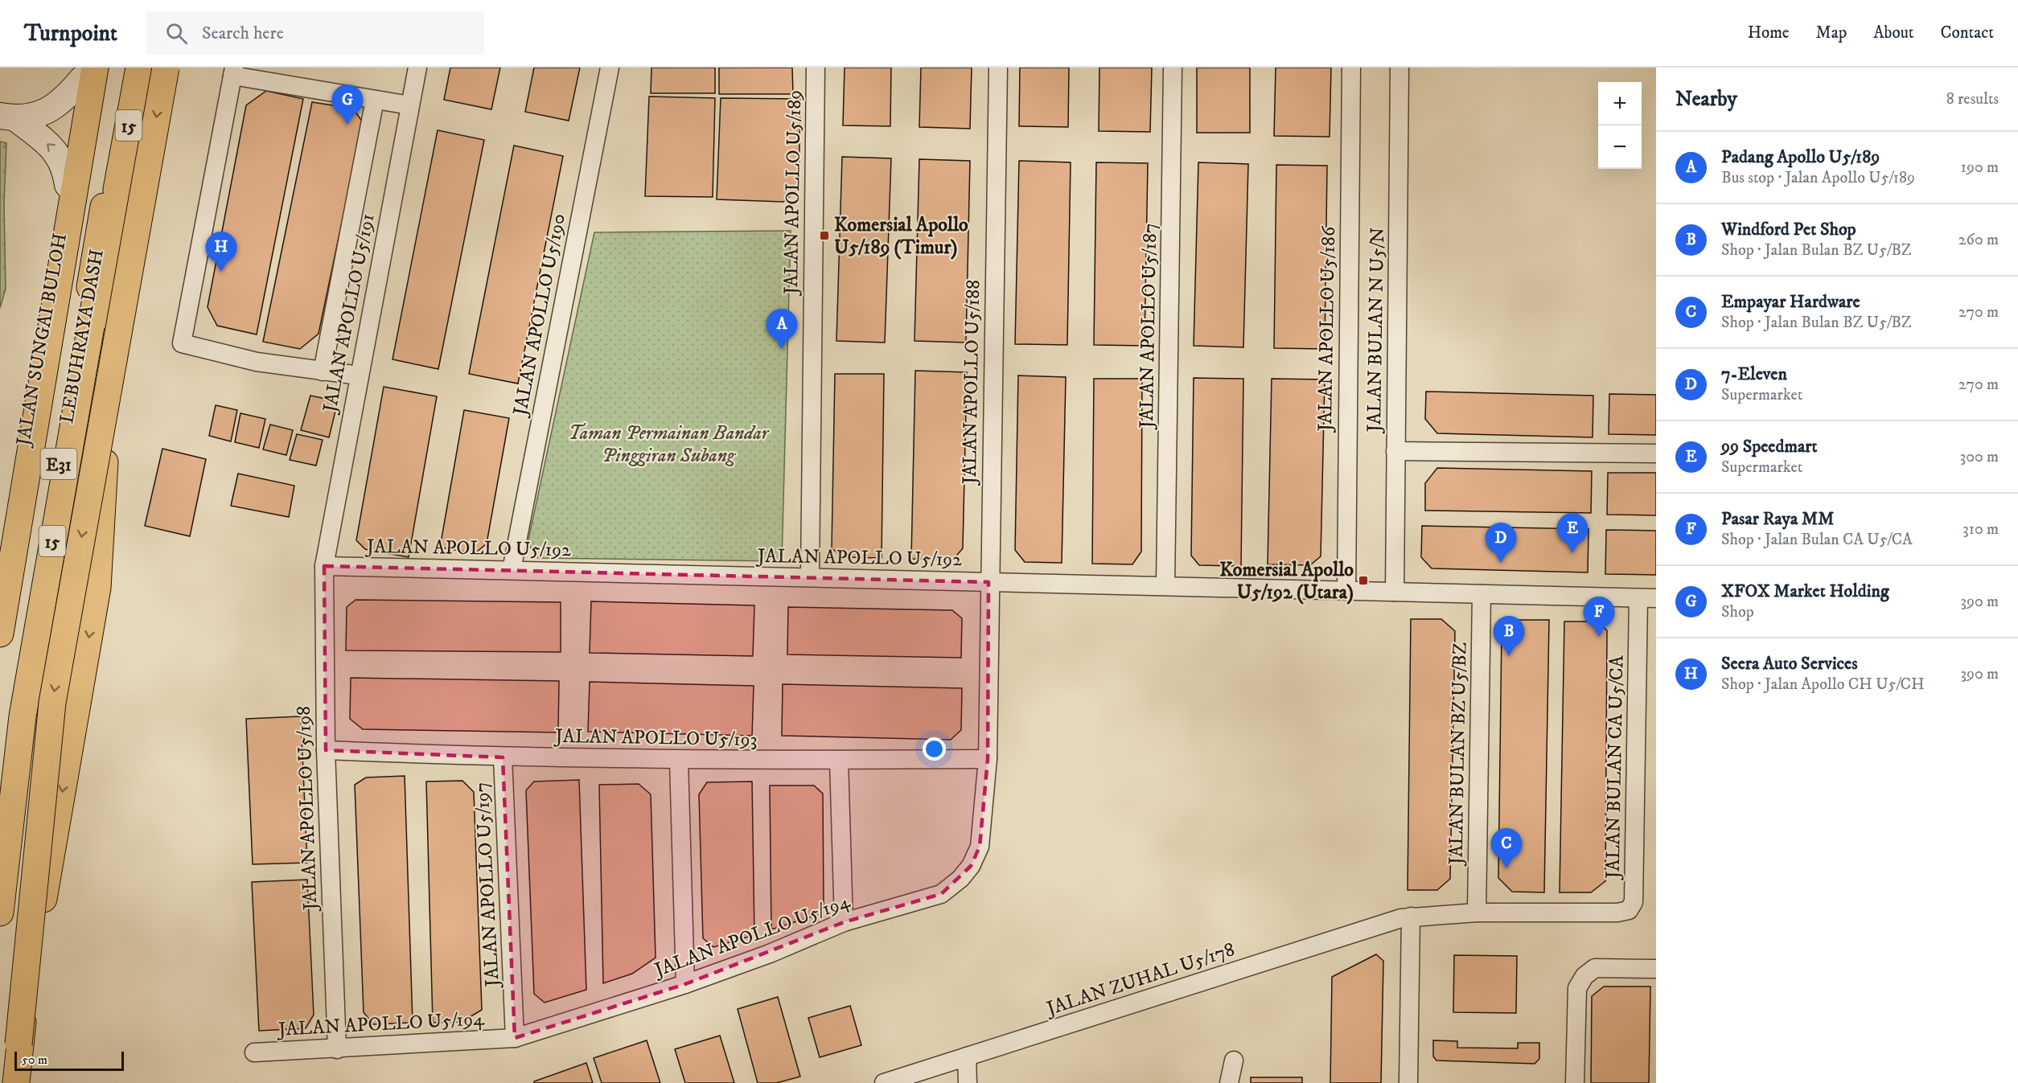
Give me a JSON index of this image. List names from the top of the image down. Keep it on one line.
{"streets":{"highway":["15","LEBUHRAYA DASH","JALAN SUNGAI BULOH","E31"],"street":["JALAN APOLLO U5/189","JALAN APOLLO U5/191","JALAN APOLLO U5/190","JALAN APOLLO U5/187","JALAN APOLLO U5/186","JALAN BULAN N U5/N","JALAN APOLLO U5/188","JALAN APOLLO U5/192","JALAN APOLLO U5/193","JALAN BULAN BZ U5/BZ","JALAN BULAN CA U5/CA","JALAN APOLLO U5/198","JALAN APOLLO U5/197","JALAN APOLLO U5/194","JALAN ZUHAL U5/178"]},"crossings":[["JALAN APOLLO U5/189","JALAN APOLLO U5/192"],["JALAN APOLLO U5/191","JALAN APOLLO U5/192"],["JALAN APOLLO U5/191","JALAN APOLLO U5/198"],["JALAN APOLLO U5/190","JALAN APOLLO U5/192"],["JALAN APOLLO U5/187","JALAN APOLLO U5/192"],["JALAN APOLLO U5/186","JALAN APOLLO U5/192"],["JALAN BULAN N U5/N","JALAN APOLLO U5/192"],["LEBUHRAYA DASH","JALAN SUNGAI BULOH"],["JALAN APOLLO U5/188","JALAN APOLLO U5/192"],["JALAN APOLLO U5/188","JALAN APOLLO U5/194"],["JALAN APOLLO U5/192","JALAN BULAN BZ U5/BZ"],["JALAN APOLLO U5/192","JALAN BULAN CA U5/CA"],["JALAN APOLLO U5/192","JALAN APOLLO U5/198"],["JALAN APOLLO U5/192","JALAN APOLLO U5/194"],["JALAN APOLLO U5/193","JALAN APOLLO U5/198"],["JALAN APOLLO U5/193","JALAN APOLLO U5/197"],["JALAN APOLLO U5/193","JALAN APOLLO U5/194"],["JALAN BULAN BZ U5/BZ","JALAN ZUHAL U5/178"],["JALAN BULAN CA U5/CA","JALAN ZUHAL U5/178"],["JALAN APOLLO U5/198","JALAN APOLLO U5/194"],["JALAN APOLLO U5/197","JALAN APOLLO U5/194"]],"parks":["Taman Permainan Bandar Pinggiran Subang"],"places":{"transit":["Komersial Apollo U5/189 (Timur)","Komersial Apollo U5/192 (Utara)"]},"scale_bar":"50 m","page":{"header":"Turnpoint","search":"Search here","nav":["Home","Map","About","Contact"],"heading":["Nearby","8 results"],"map_buttons":["+","−"],"pins":["G","H","A","E","D","F","B","C"],"list":[{"mark":"A","name":"Padang Apollo U5/189","note":"Bus stop · Jalan Apollo U5/189","value":"190 m"},{"mark":"B","name":"Windford Pet Shop","note":"Shop · Jalan Bulan BZ U5/BZ","value":"260 m"},{"mark":"C","name":"Empayar Hardware","note":"Shop · Jalan Bulan BZ U5/BZ","value":"270 m"},{"mark":"D","name":"7-Eleven","note":"Supermarket","value":"270 m"},{"mark":"E","name":"99 Speedmart","note":"Supermarket","value":"300 m"},{"mark":"F","name":"Pasar Raya MM","note":"Shop · Jalan Bulan CA U5/CA","value":"310 m"},{"mark":"G","name":"XFOX Market Holding","note":"Shop","value":"390 m"},{"mark":"H","name":"Seera Auto Services","note":"Shop · Jalan Apollo CH U5/CH","value":"390 m"}],"scale":"50 m"}}
